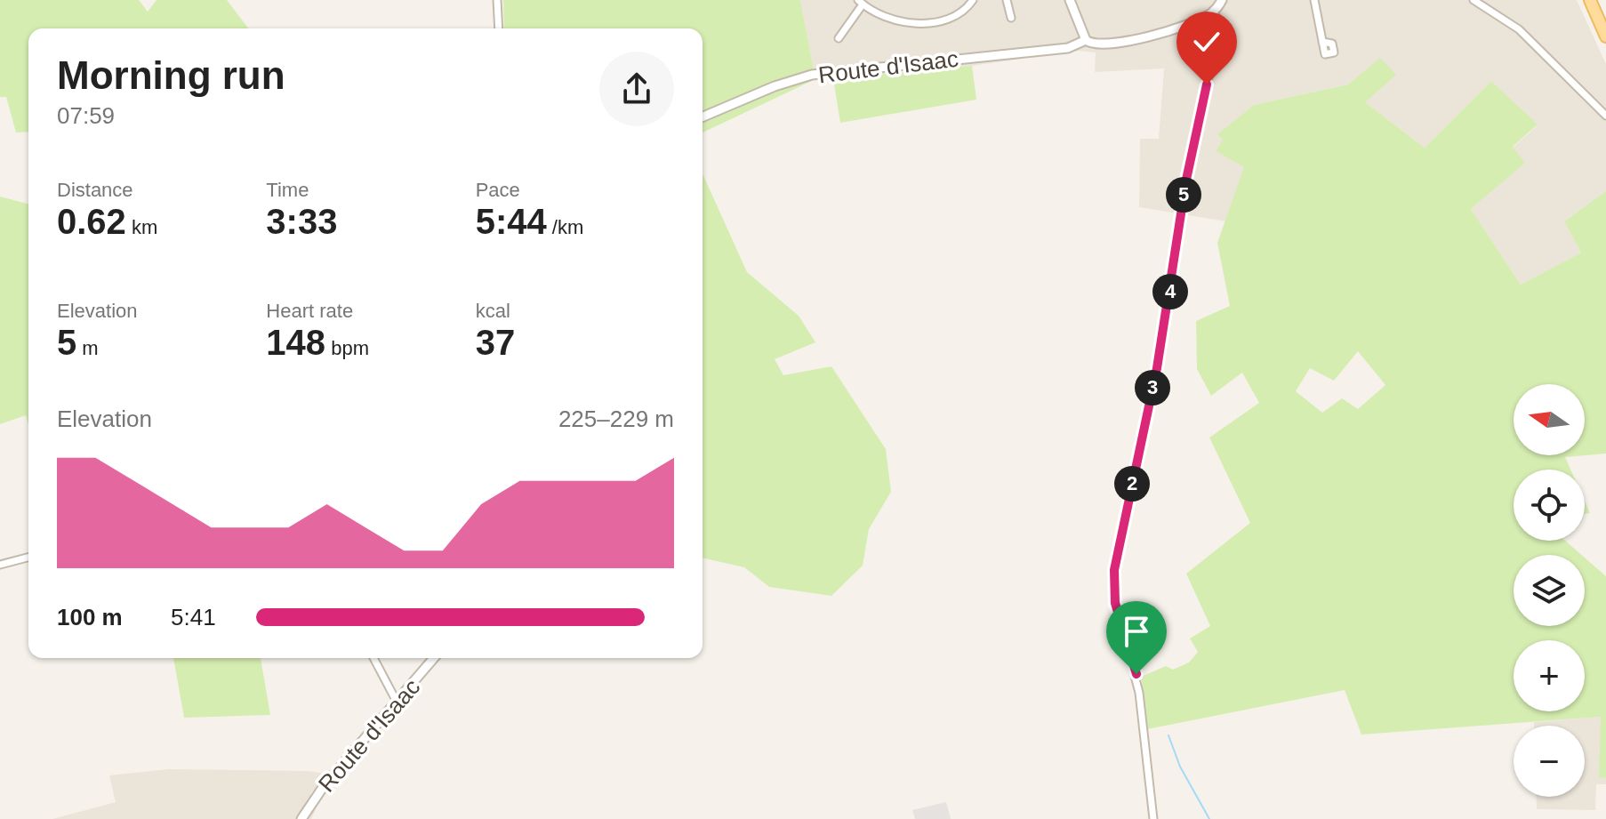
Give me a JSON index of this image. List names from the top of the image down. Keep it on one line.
{"streets":{"street":["Route d'Isaac"]},"north":"left","page":{"heading":["Morning run","07:59"],"stats":[["Distance","0.62 km"],["Time","3:33"],["Pace","5:44 /km"],["Elevation","5 m"],["Heart rate","148 bpm"],["kcal","37"]],"pins":["5","4","3","2"],"map_buttons":["+","−"],"chart":["Elevation","225–229 m"],"list":[{"name":"100 m","note":"5:41"}]}}
